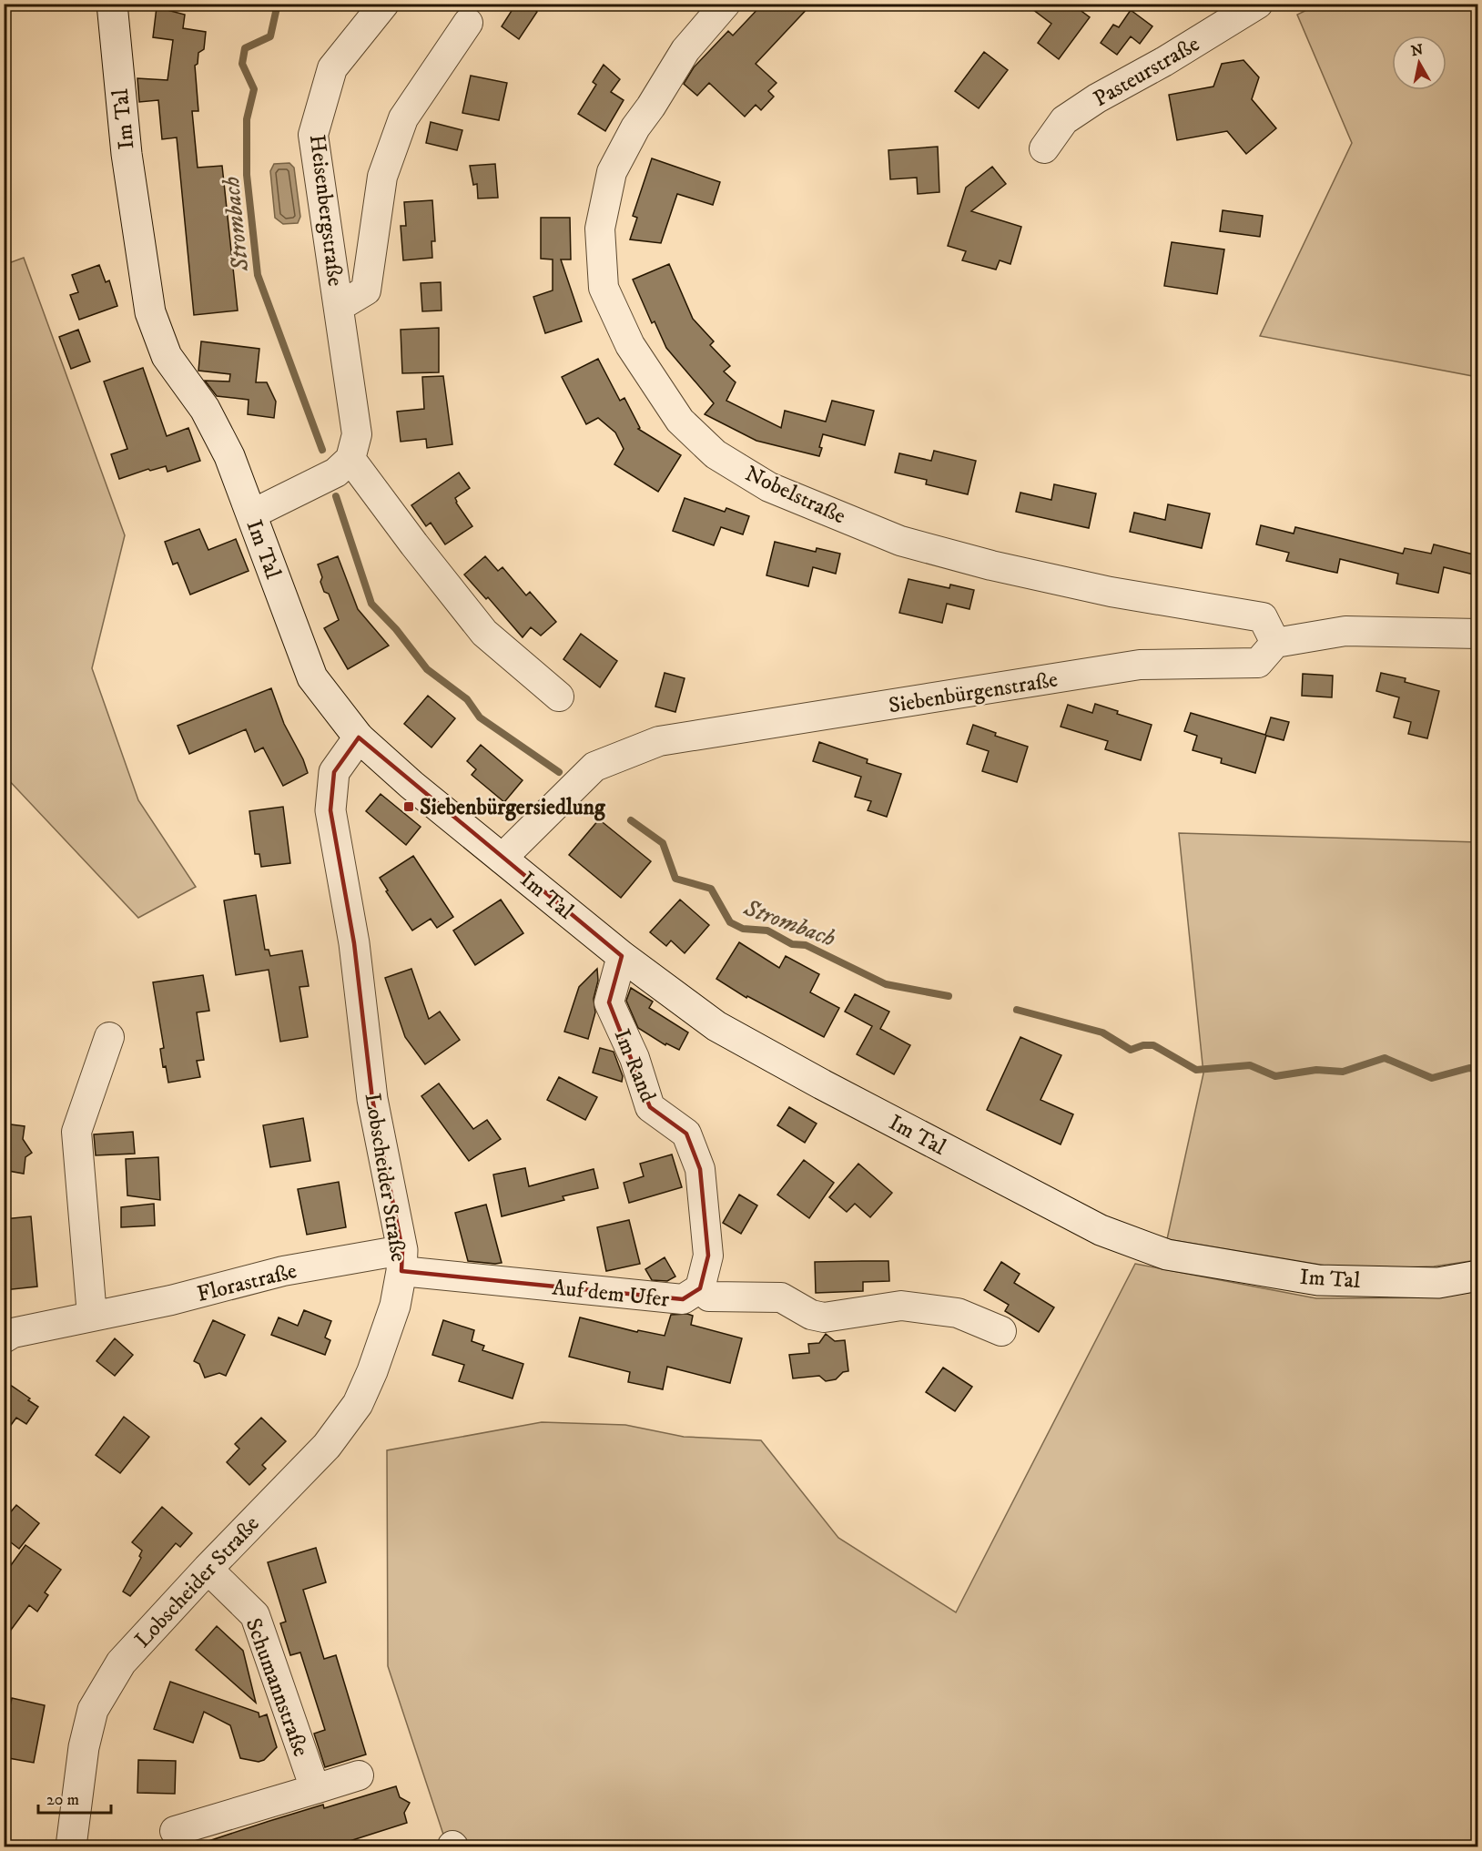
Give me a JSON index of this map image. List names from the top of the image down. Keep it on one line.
{"streets":{"main road":["Im Tal","Lobscheider Straße"],"street":["Pasteurstraße","Heisenbergstraße","Nobelstraße","Siebenbürgenstraße","Im Rand","Florastraße","Auf dem Ufer","Schumannstraße"]},"crossings":[["Im Tal","Siebenbürgenstraße"],["Im Tal","Im Rand"],["Im Tal","Lobscheider Straße"],["Nobelstraße","Siebenbürgenstraße"],["Im Rand","Auf dem Ufer"],["Lobscheider Straße","Florastraße"],["Lobscheider Straße","Auf dem Ufer"],["Lobscheider Straße","Schumannstraße"],["Florastraße","Auf dem Ufer"]],"water":["Strombach"],"places":{"transit":["Siebenbürgersiedlung"]},"scale_bar":"20 m","north":"top"}
